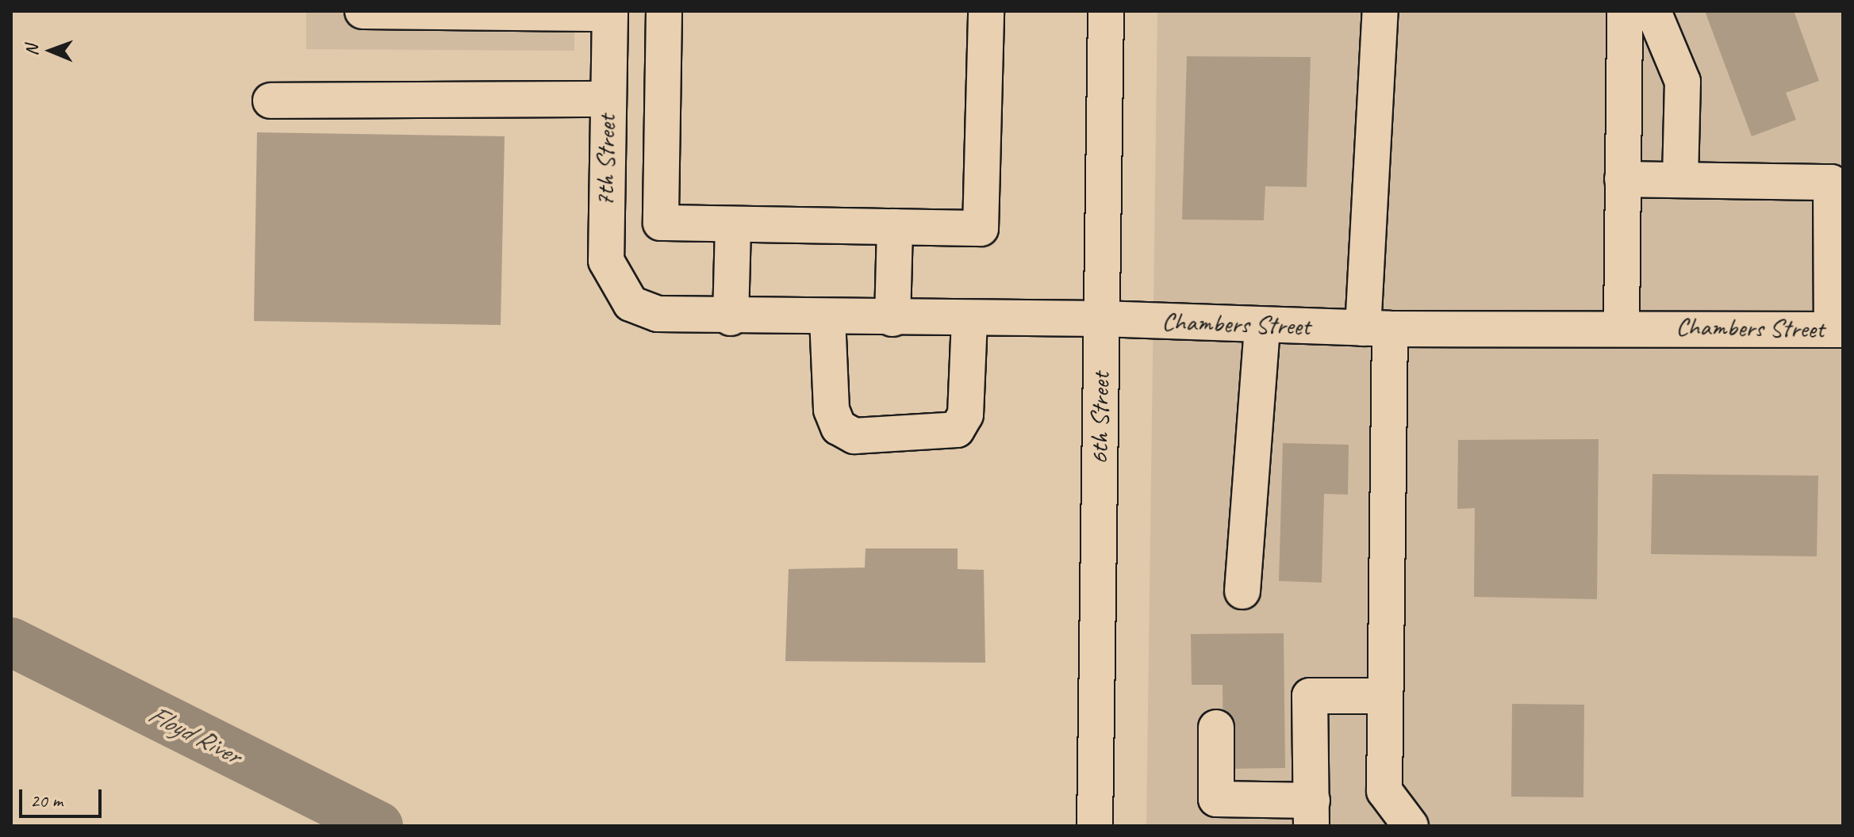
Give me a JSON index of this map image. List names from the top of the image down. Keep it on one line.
{"streets":{"street":["7th Street","Chambers Street","6th Street"]},"crossings":[["7th Street","Chambers Street"],["Chambers Street","6th Street"]],"water":["Floyd River"],"scale_bar":"20 m","north":"left"}
